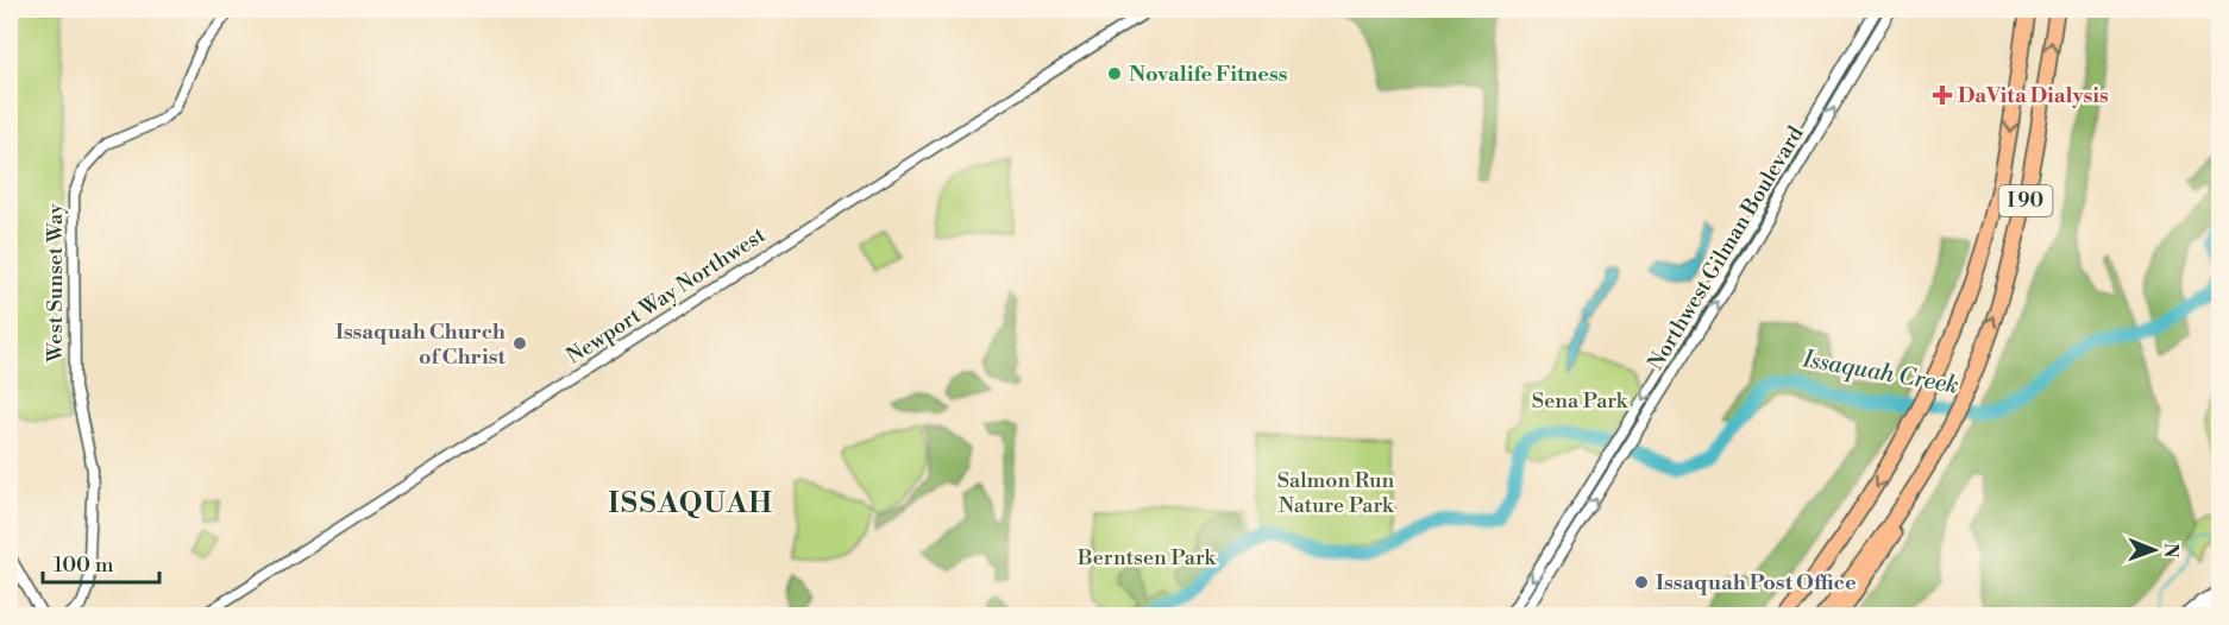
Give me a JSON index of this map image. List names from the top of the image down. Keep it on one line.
{"streets":{"highway":["I 90"],"street":["Northwest Gilman Boulevard","West Sunset Way","Newport Way Northwest"]},"districts":["ISSAQUAH"],"water":["Issaquah Creek"],"parks":["Sena Park","Salmon Run Nature Park","Berntsen Park"],"places":{"other":["Novalife Fitness","Issaquah Church of Christ","Issaquah Post Office"],"health":["DaVita Dialysis"]},"scale_bar":"100 m","north":"right"}
